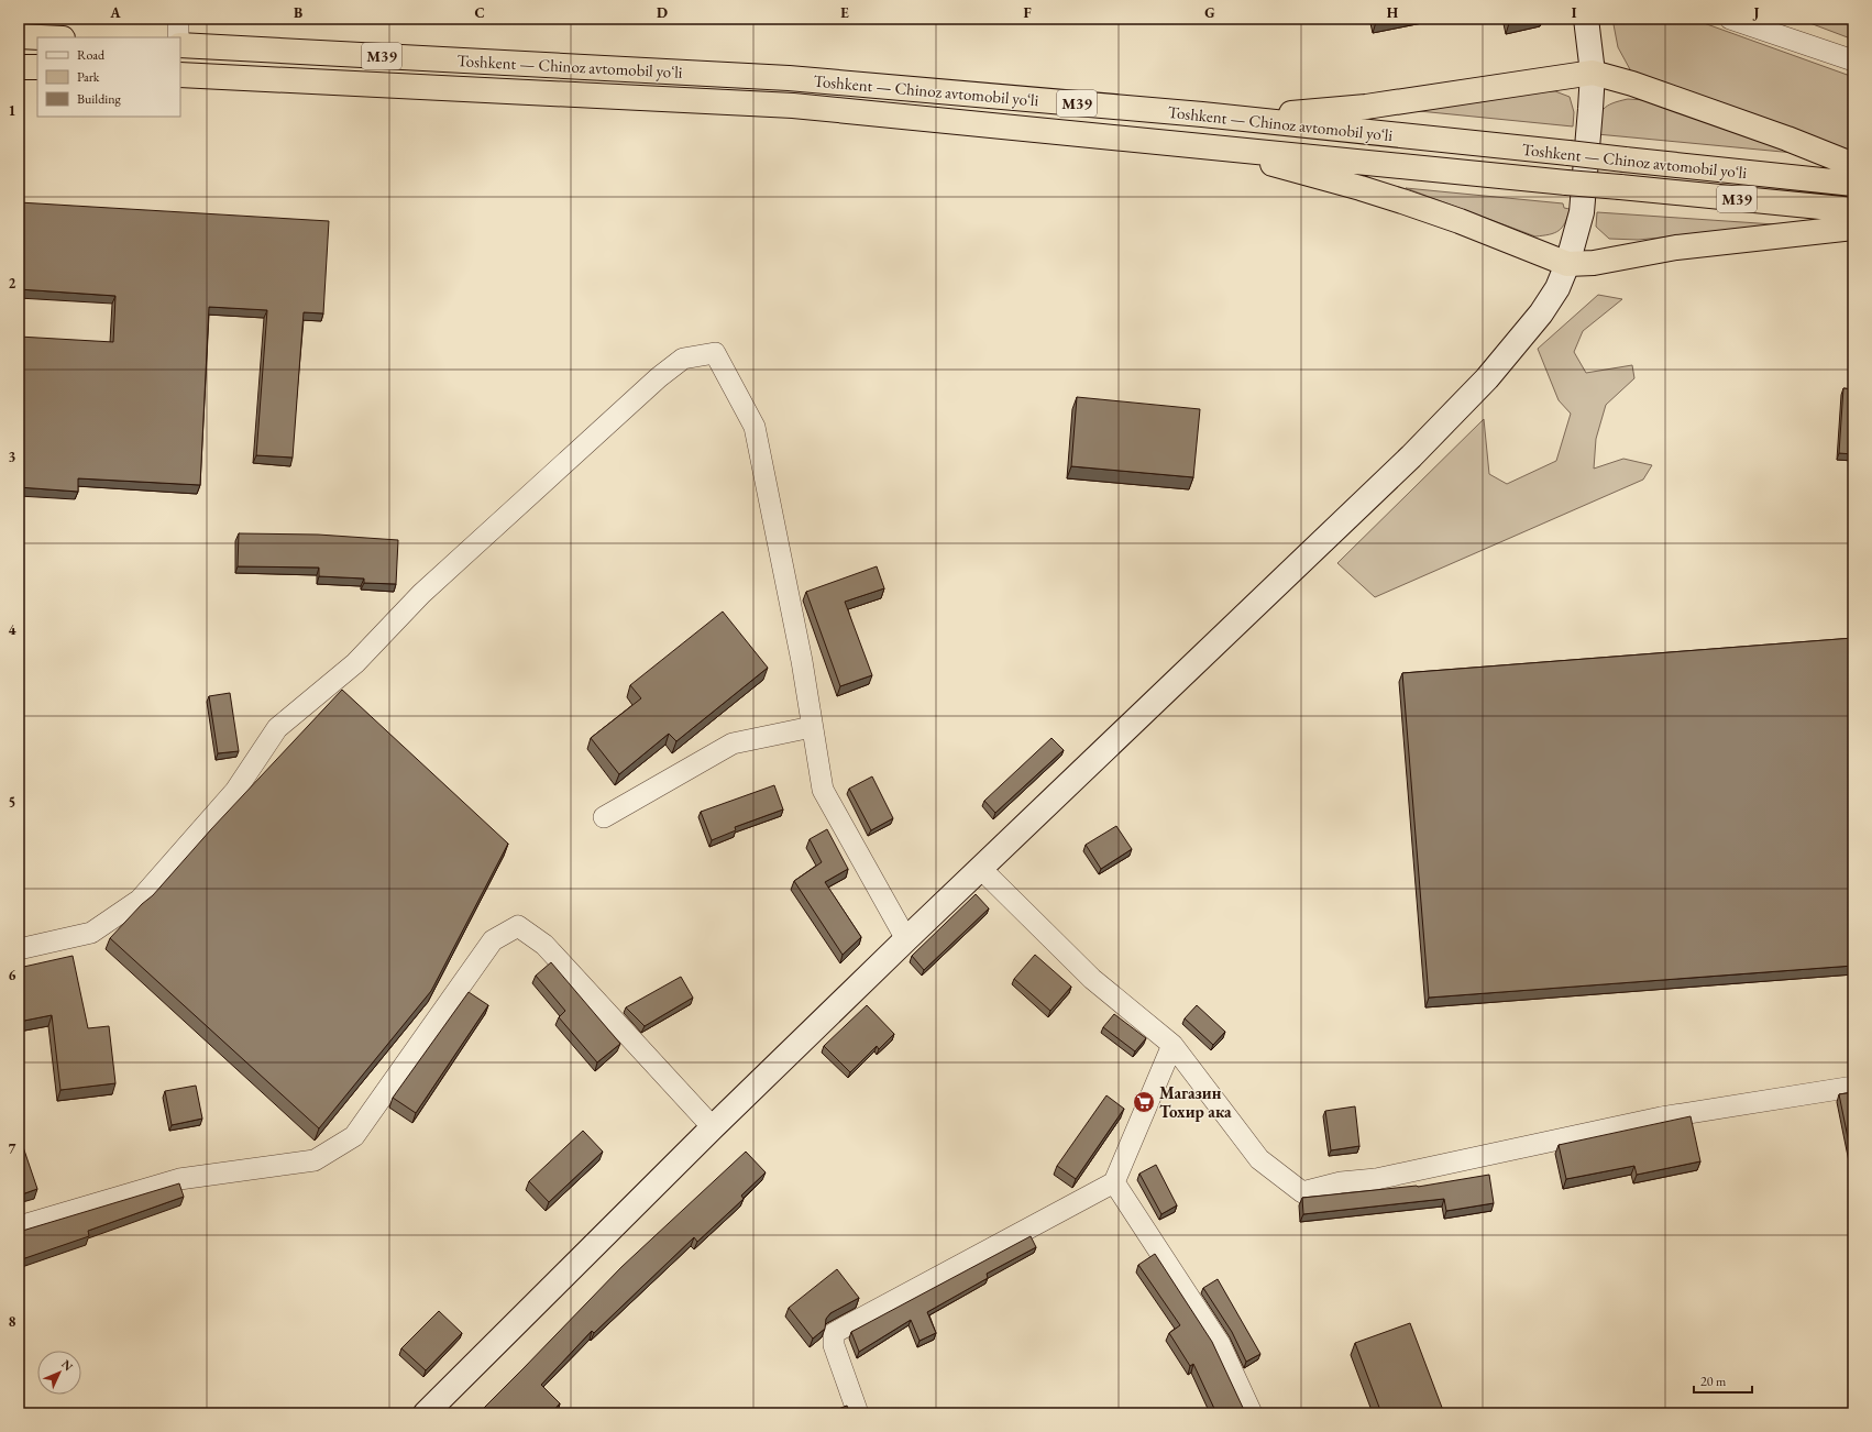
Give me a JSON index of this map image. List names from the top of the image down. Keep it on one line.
{"streets":{"highway":["M39","Toshkent — Chinoz avtomobil yoʻli"]},"places":{"supermarket":["Магазин Тохир ака"]},"legend":["Road","Park","Building"],"scale_bar":"20 m","north":"top right","grid":{"columns":["A","B","C","D","E","F","G","H","I","J"],"rows":["1","2","3","4","5","6","7","8"]}}
